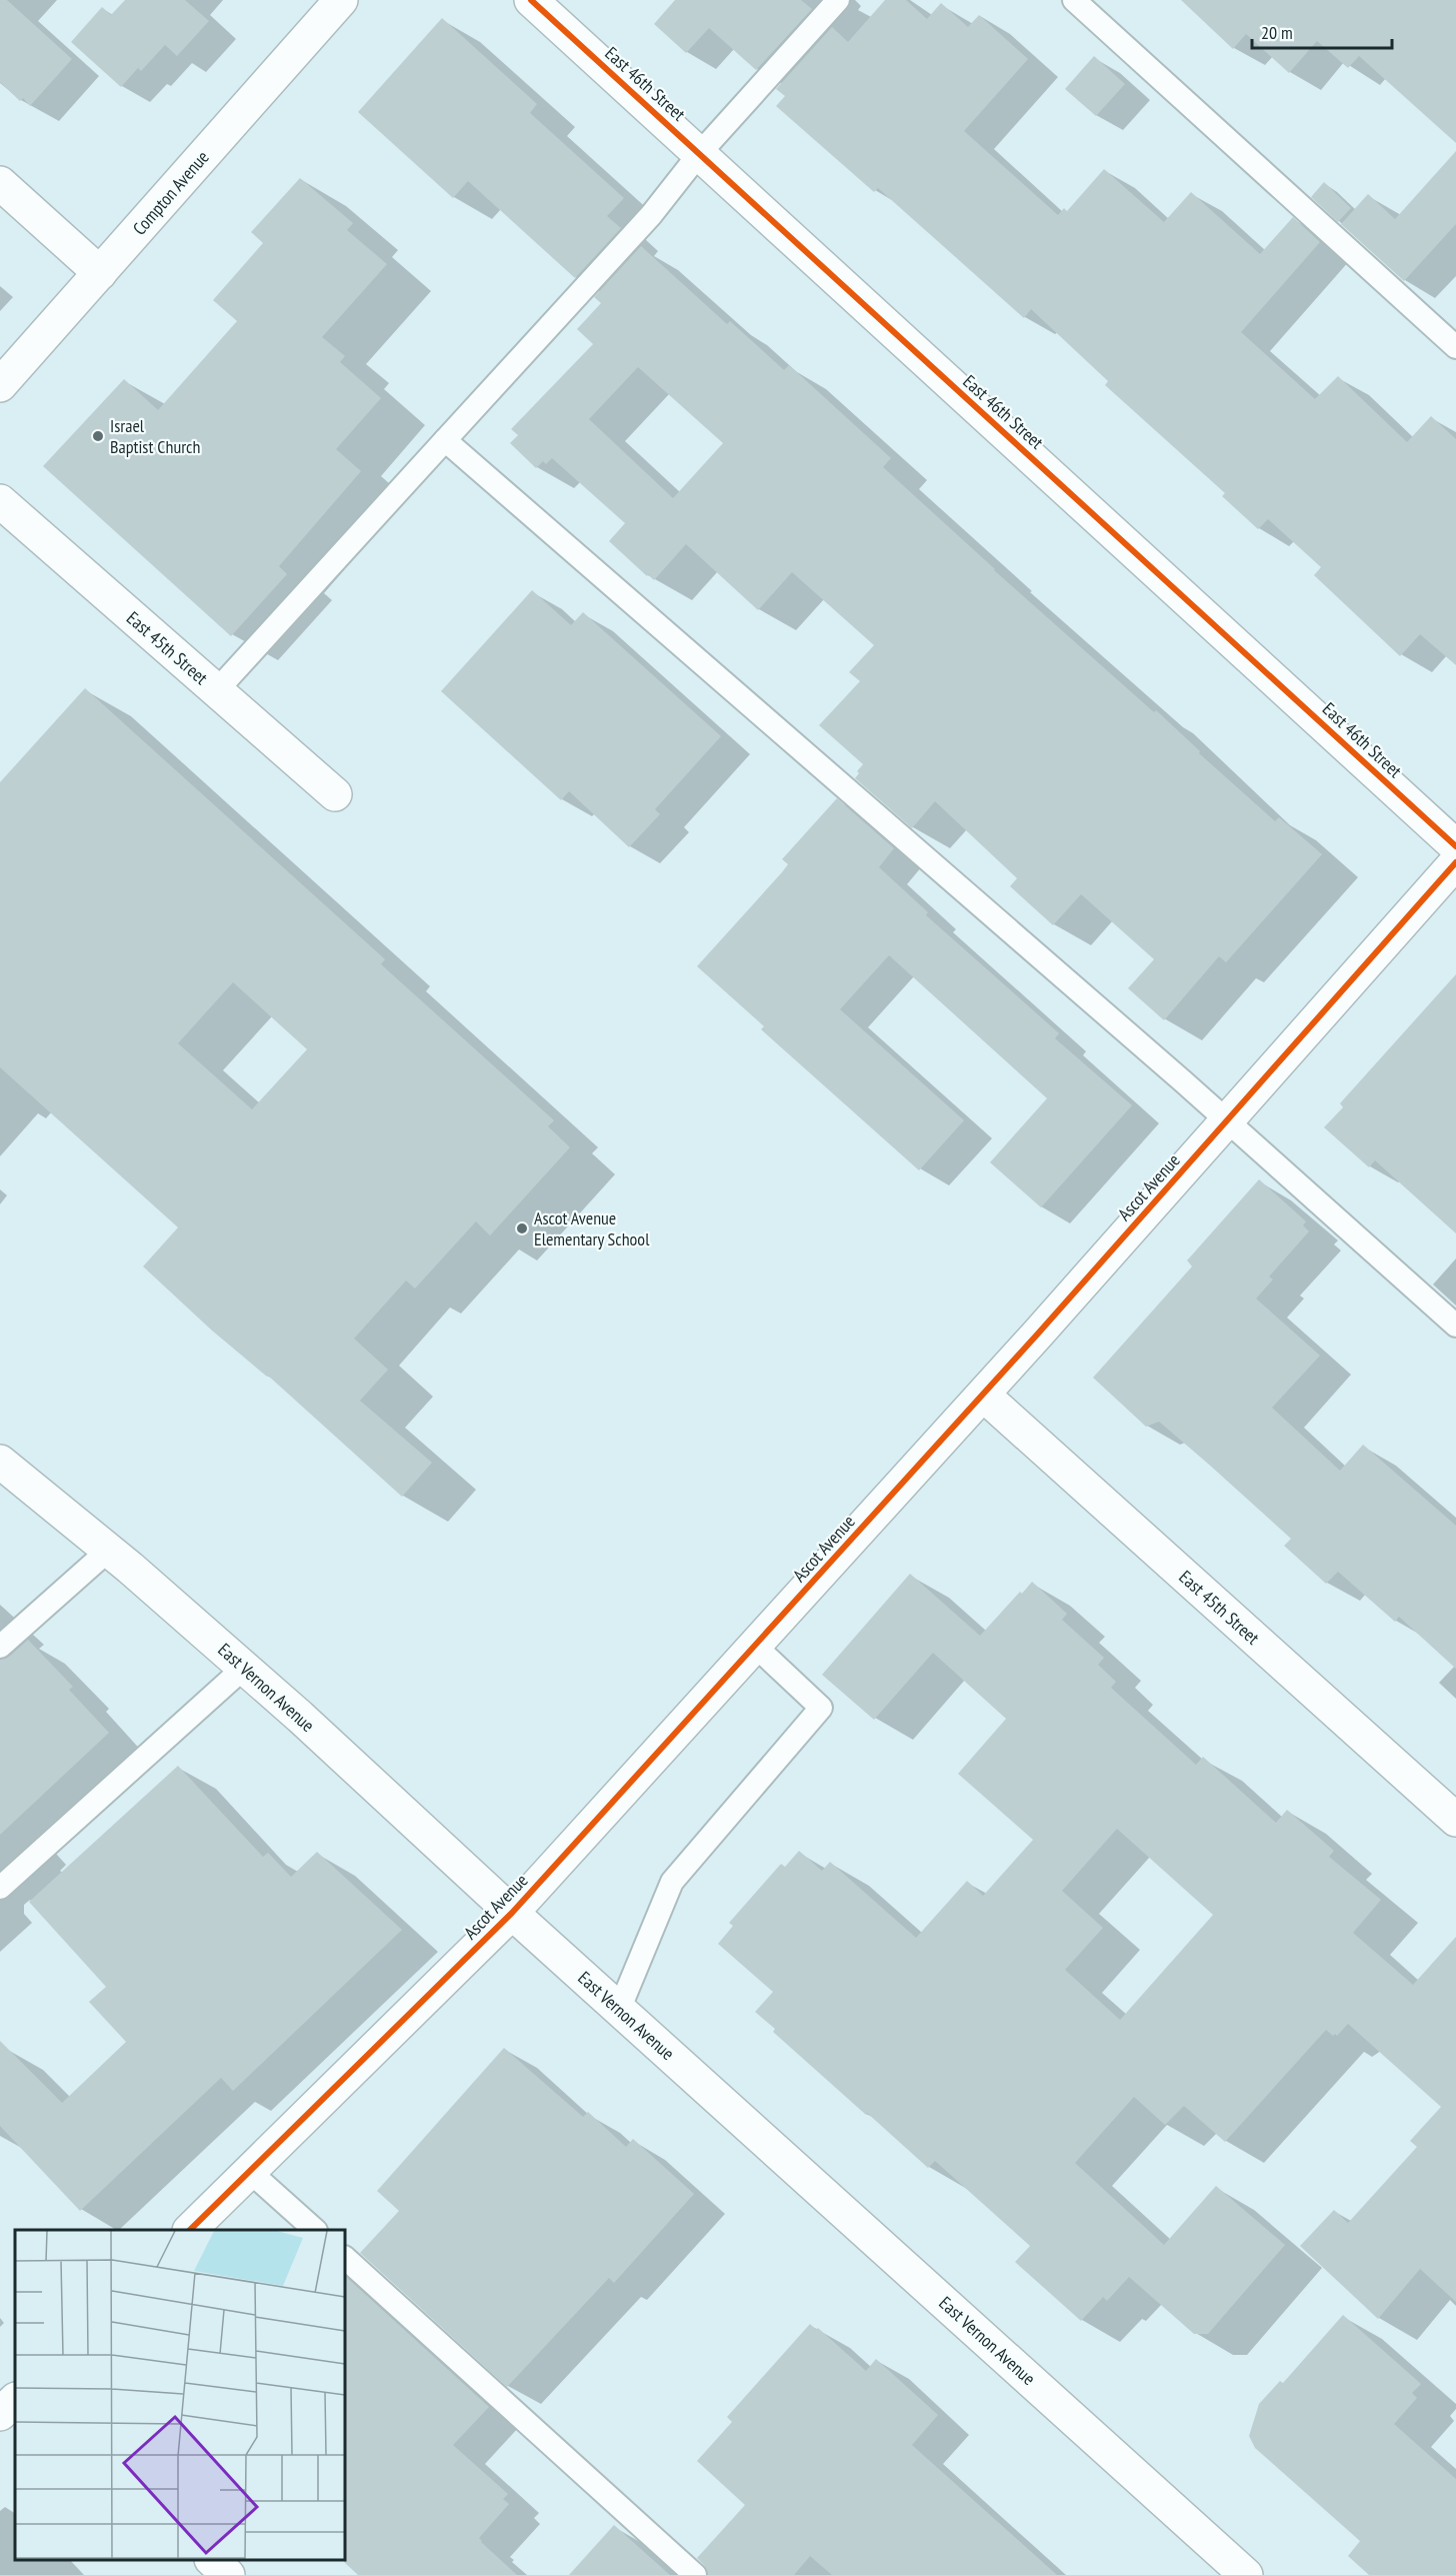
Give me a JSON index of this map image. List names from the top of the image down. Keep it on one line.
{"streets":{"street":["East 46th Street","Compton Avenue","East 45th Street","Ascot Avenue","East Vernon Avenue"]},"crossings":[["East 45th Street","Ascot Avenue"],["Ascot Avenue","East Vernon Avenue"]],"places":["Israel Baptist Church","Ascot Avenue Elementary School"],"scale_bar":"20 m"}
